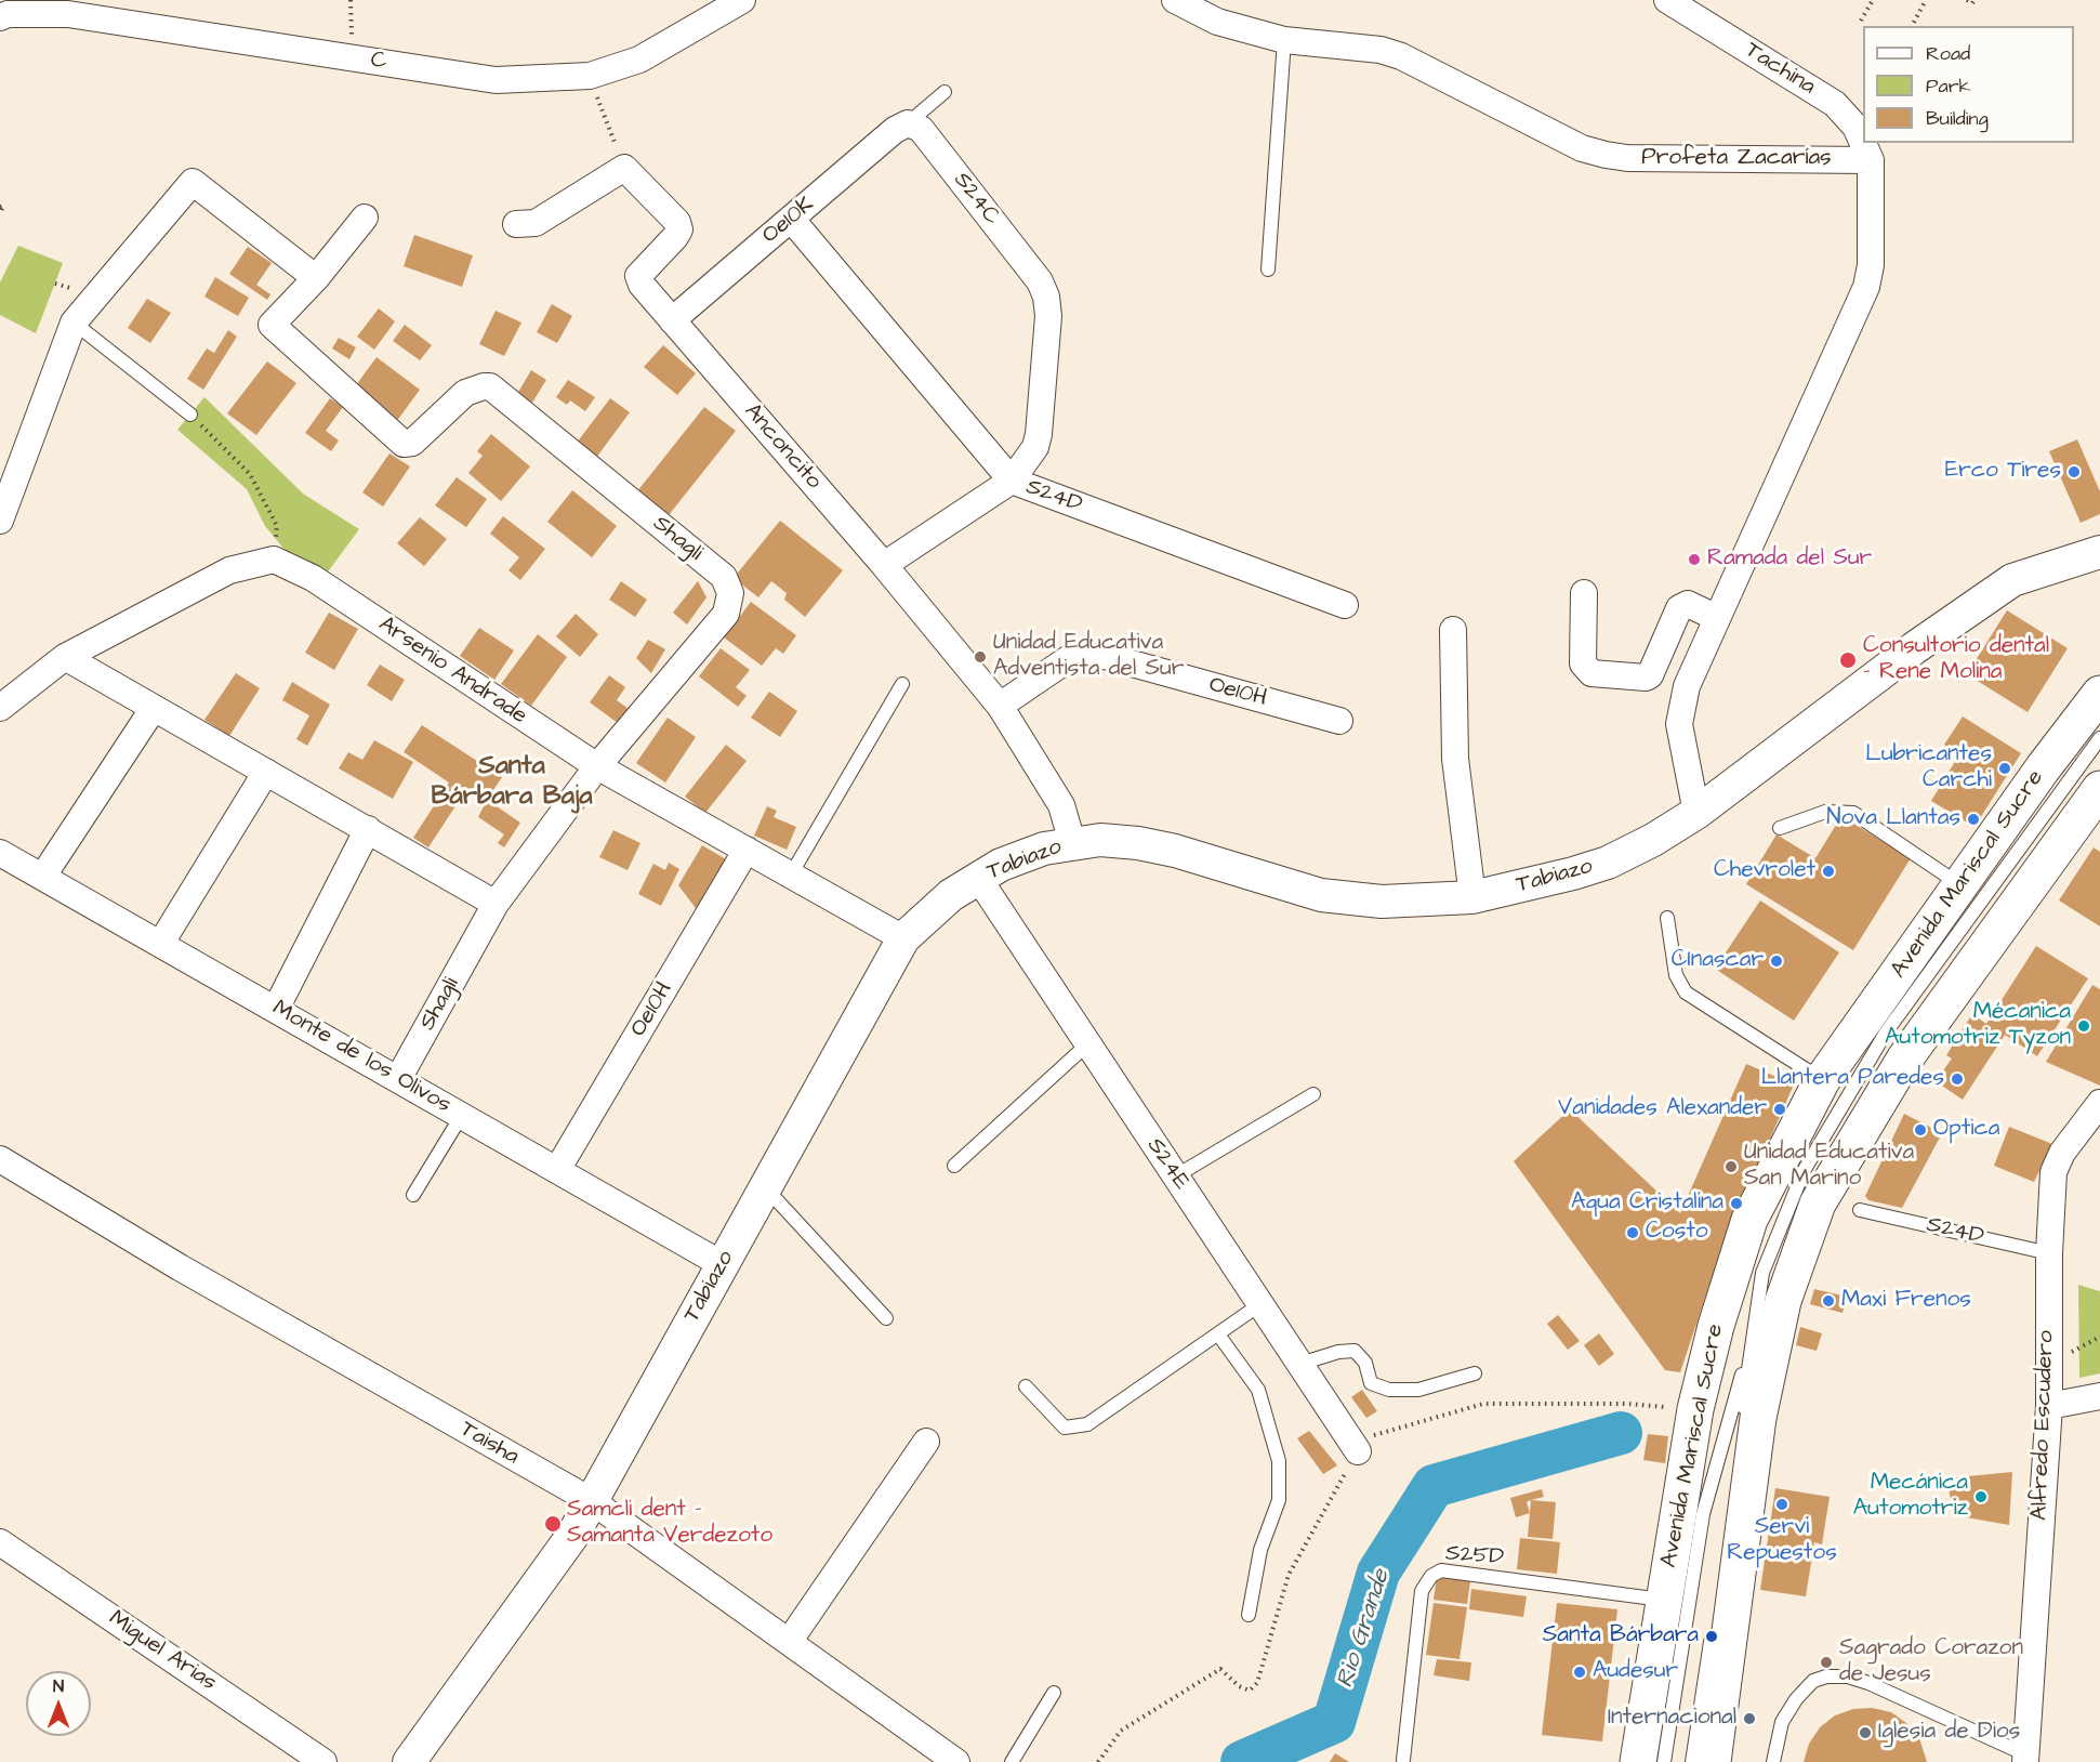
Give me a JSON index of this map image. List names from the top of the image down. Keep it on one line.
{"streets":{"main road":["Avenida Mariscal Sucre"],"street":["C","Tachina","Profeta Zacarías","S24C","Oe10K","Anconcito","S24D","Shagli","Arsenio Andrade","Oe10H","Tabiazo","Monte de los Olivos","S24E","Alfredo Escudero","Taisha","Miguel Arias"],"lane":["S25D"]},"crossings":[["Tachina","Profeta Zacarías"],["S24C","Oe10K"],["S24C","S24D"],["Oe10K","Anconcito"],["Oe10K","S24D"],["Anconcito","Oe10H"],["Anconcito","Tabiazo"],["S24D","Alfredo Escudero"],["Shagli","Arsenio Andrade"],["Shagli","Monte de los Olivos"],["Arsenio Andrade","Oe10H"],["Arsenio Andrade","Tabiazo"],["Oe10H","Monte de los Olivos"],["Tabiazo","Monte de los Olivos"],["Tabiazo","S24E"],["Tabiazo","Taisha"],["Avenida Mariscal Sucre","S25D"]],"districts":["Santa Bárbara Baja"],"water":["Rio Grande"],"places":["Erco Tires","Ramada del Sur","Unidad Educativa Adventista del Sur","Consultorio dental - Rene Molina","Lubricantes Carchi","Nova Llantas","Chevrolet","CInascar","Mécanica Automotriz Tyzon","Llantera Paredes","Vanidades Alexander","Optica","Unidad Educativa San Marino","Aqua Cristalina","Costo","Maxi Frenos","Mecánica Automotriz","Servi Repuestos","Samcli dent - Samanta Verdezoto","Santa Bárbara","Sagrado Corazon de Jesus","Audesur","Internacional","Iglesia de Dios"],"legend":["Road","Park","Building"],"north":"top"}
